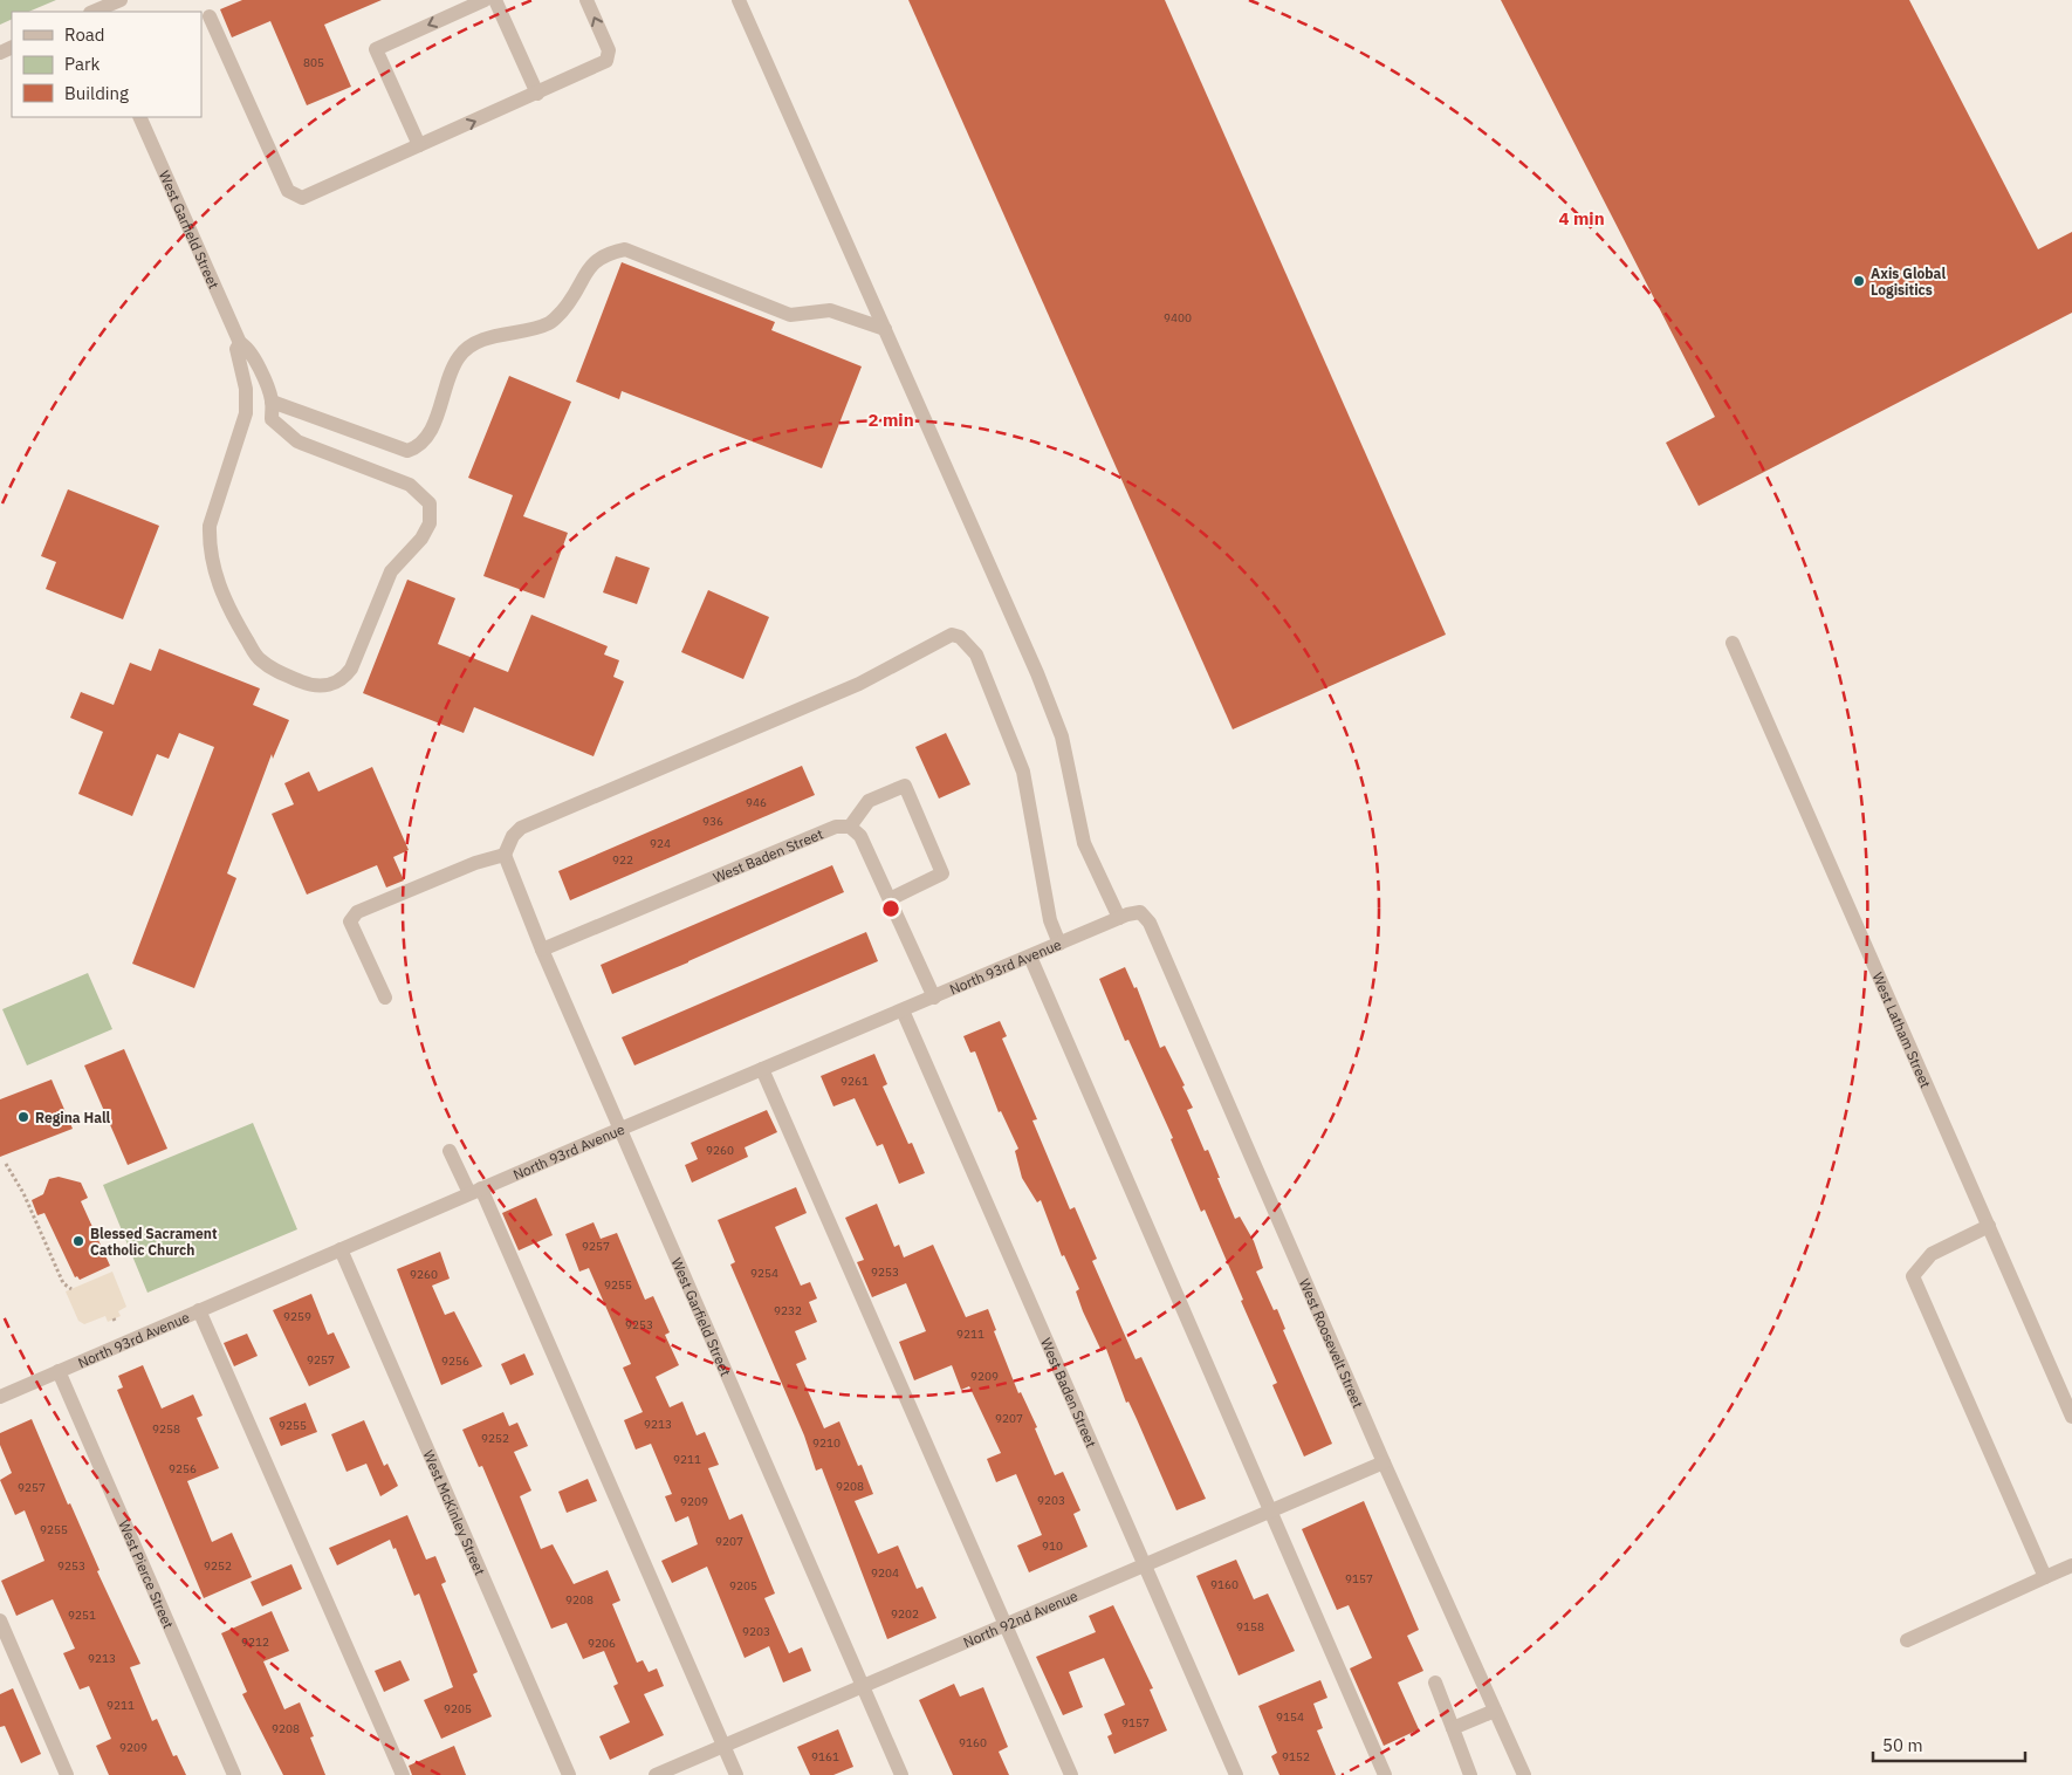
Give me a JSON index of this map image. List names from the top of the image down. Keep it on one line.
{"streets":{"street":["West Garfield Street","West Baden Street","North 93rd Avenue","West Latham Street","West Roosevelt Street","West McKinley Street","West Pierce Street","North 92nd Avenue"]},"crossings":[["West Garfield Street","West Baden Street"],["West Garfield Street","North 93rd Avenue"],["West Garfield Street","North 92nd Avenue"],["West Baden Street","North 93rd Avenue"],["West Baden Street","North 92nd Avenue"],["North 93rd Avenue","West Roosevelt Street"],["North 93rd Avenue","West McKinley Street"],["North 93rd Avenue","West Pierce Street"],["West Roosevelt Street","North 92nd Avenue"]],"places":["Axis Global Logisitics","Regina Hall","Blessed Sacrament Catholic Church"],"house_numbers":["805","9400","946","936","924","922","9261","9260","9257","9253","9254","9260","9255","9232","9259","9253","9211","9257","9256","9209","9207","9213","9255","9258","9252","9210","9211","9256","9208","9257","9203","9209","9255","9207","910","9253","9252","9204","9157","9160","9205","9208","9202","9251","9158","9203","9212","9206","9213","9211","9205","9154","9157","9208","9160","9209","9161","9152"],"legend":["Road","Park","Building"],"scale_bar":"50 m","rings":["4 min","2 min"]}
